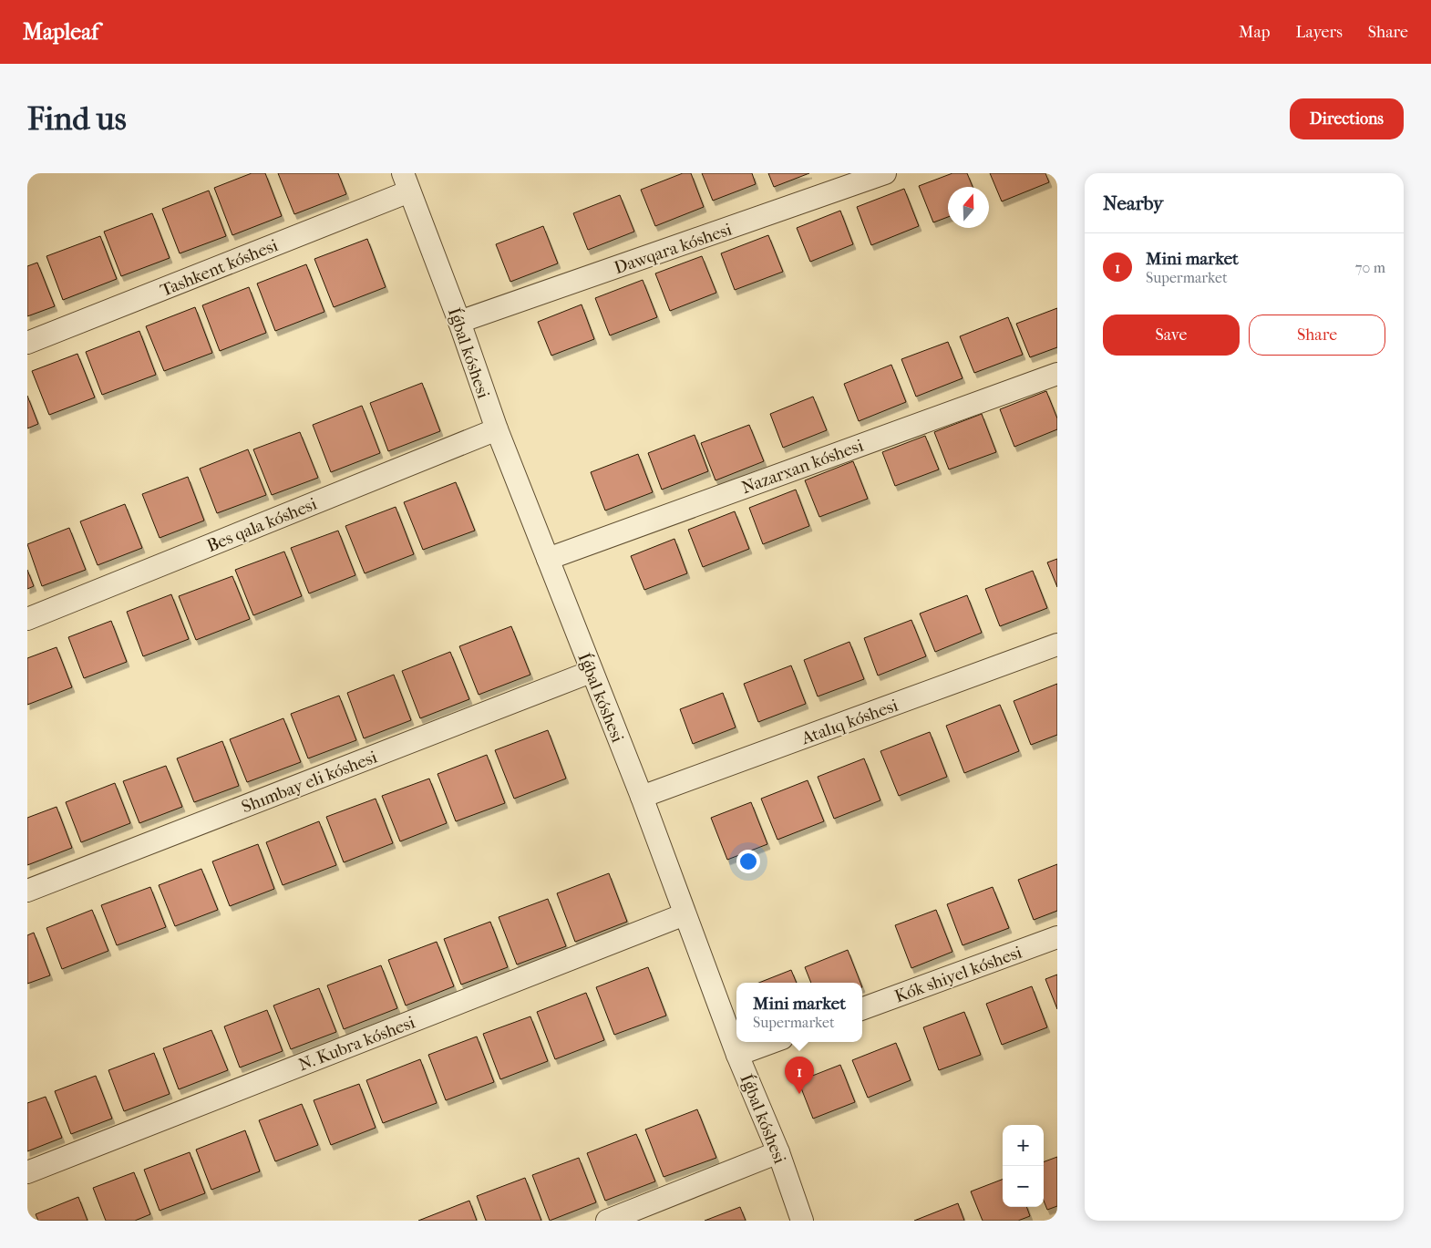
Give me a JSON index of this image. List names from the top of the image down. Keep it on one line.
{"streets":{"street":["Dawqara kóshesi","Tashkent kóshesi","Íǵbal kóshesi","Nazarxan kóshesi","Bes qala kóshesi","Atalıq kóshesi","Shımbay eli kóshesi","Kók shiyel kóshesi","N. Kubra kóshesi"]},"crossings":[["Dawqara kóshesi","Íǵbal kóshesi"],["Tashkent kóshesi","Íǵbal kóshesi"],["Íǵbal kóshesi","Nazarxan kóshesi"],["Íǵbal kóshesi","Bes qala kóshesi"],["Íǵbal kóshesi","Atalıq kóshesi"],["Íǵbal kóshesi","Shımbay eli kóshesi"],["Íǵbal kóshesi","N. Kubra kóshesi"]],"north":"top","page":{"header":"Mapleaf","nav":["Map","Layers","Share"],"buttons":["Directions",["Save","Share"]],"title":"Find us","heading":"Nearby","list":[{"mark":"1","name":"Mini market","note":"Supermarket","value":"70 m"}],"popup":["Mini market","Supermarket"],"pins":"1","map_buttons":["+","−"]}}
